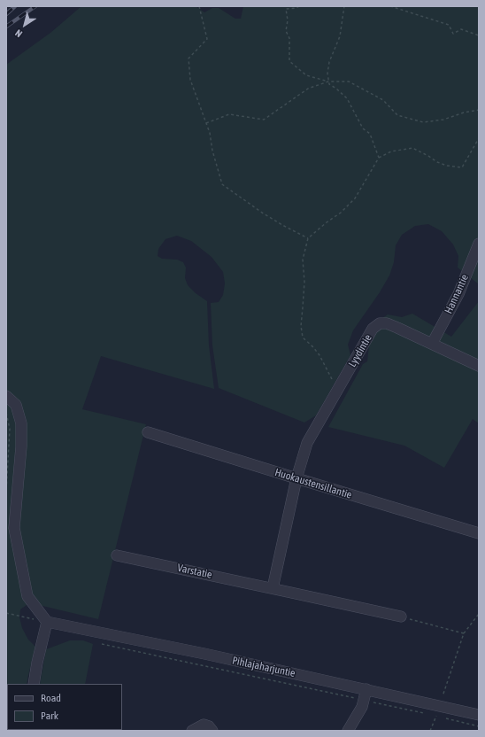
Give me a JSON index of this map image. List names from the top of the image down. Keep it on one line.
{"streets":{"street":["Hannantie","Lyydintie","Huokaustensillantie","Varstatie","Pihlajaharjuntie"]},"crossings":[["Hannantie","Lyydintie"],["Lyydintie","Huokaustensillantie"]],"legend":["Road","Park"],"north":"bottom left"}
